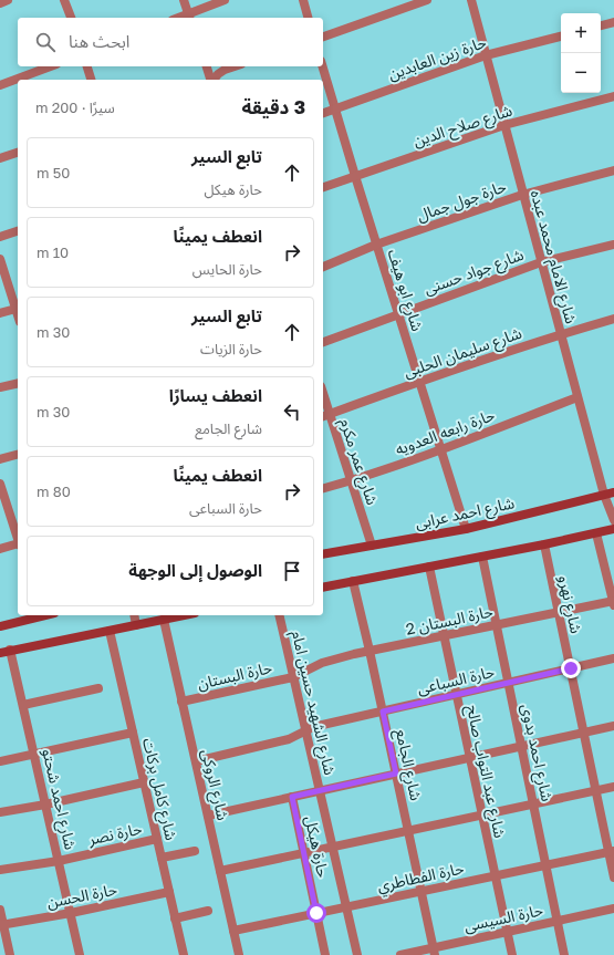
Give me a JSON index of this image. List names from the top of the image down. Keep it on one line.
{"streets":{"street":["حارة زين العابدين","شارع صلاح الدين","حارة جول جمال","شارع الامام محمد عبده","شارع جواد حسنى","شارع ابو هيف","شارع سليمان الحلبى","حارة رابعه العدويه","شارع عمر مكرم","شارع احمد عرابى","شارع نهرو","حارة البستان 2","حارة البستان","حارة السباعى","شارع الشهيد حسين امام","شارع احمد بدوى","شارع الجامع","شارع عبد التواب صالح","شارع الروكى","شارع كامل بركات","شارع احمد شحتو","حارة نصر","حارة هيكل","حارة الفطاطري","حارة الحسن","حارة السيسى"]},"crossings":[["حارة زين العابدين","شارع الامام محمد عبده"],["حارة زين العابدين","شارع ابو هيف"],["شارع صلاح الدين","شارع الامام محمد عبده"],["شارع صلاح الدين","شارع ابو هيف"],["حارة جول جمال","شارع الامام محمد عبده"],["حارة جول جمال","شارع ابو هيف"],["شارع الامام محمد عبده","شارع جواد حسنى"],["شارع الامام محمد عبده","شارع سليمان الحلبى"],["شارع الامام محمد عبده","حارة رابعه العدويه"],["شارع الامام محمد عبده","شارع احمد عرابى"],["شارع جواد حسنى","شارع ابو هيف"],["شارع ابو هيف","شارع سليمان الحلبى"],["شارع ابو هيف","حارة رابعه العدويه"],["شارع ابو هيف","شارع احمد عرابى"],["شارع سليمان الحلبى","شارع عمر مكرم"],["حارة رابعه العدويه","شارع عمر مكرم"],["شارع عمر مكرم","شارع احمد عرابى"],["شارع نهرو","حارة البستان 2"],["شارع نهرو","حارة السباعى"],["شارع نهرو","حارة الفطاطري"],["حارة البستان 2","حارة البستان"],["حارة البستان 2","شارع الشهيد حسين امام"],["حارة البستان 2","شارع احمد بدوى"],["حارة البستان 2","شارع الجامع"],["حارة البستان 2","شارع عبد التواب صالح"],["حارة البستان","شارع الشهيد حسين امام"],["حارة البستان","شارع الروكى"],["حارة السباعى","شارع الشهيد حسين امام"],["حارة السباعى","شارع احمد بدوى"],["حارة السباعى","شارع الجامع"],["حارة السباعى","شارع عبد التواب صالح"],["حارة السباعى","شارع الروكى"],["شارع الشهيد حسين امام","حارة الفطاطري"],["شارع احمد بدوى","حارة الفطاطري"],["شارع احمد بدوى","حارة السيسى"],["شارع الجامع","حارة الفطاطري"],["شارع الجامع","حارة السيسى"],["شارع عبد التواب صالح","حارة الفطاطري"],["شارع عبد التواب صالح","حارة السيسى"],["شارع الروكى","حارة الفطاطري"],["شارع كامل بركات","حارة نصر"],["شارع كامل بركات","حارة الحسن"],["شارع احمد شحتو","حارة نصر"],["شارع احمد شحتو","حارة الحسن"],["حارة هيكل","حارة الفطاطري"]],"page":{"map_buttons":["+","−"],"search":"ابحث هنا","heading":["3 دقيقة","سيرًا · 200 m"],"list":[["تابع السير","حارة هيكل","50 m"],["انعطف يمينًا","حارة الحايس","10 m"],["تابع السير","حارة الزيات","30 m"],["انعطف يسارًا","شارع الجامع","30 m"],["انعطف يمينًا","حارة السباعى","80 m"],"الوصول إلى الوجهة"]}}
